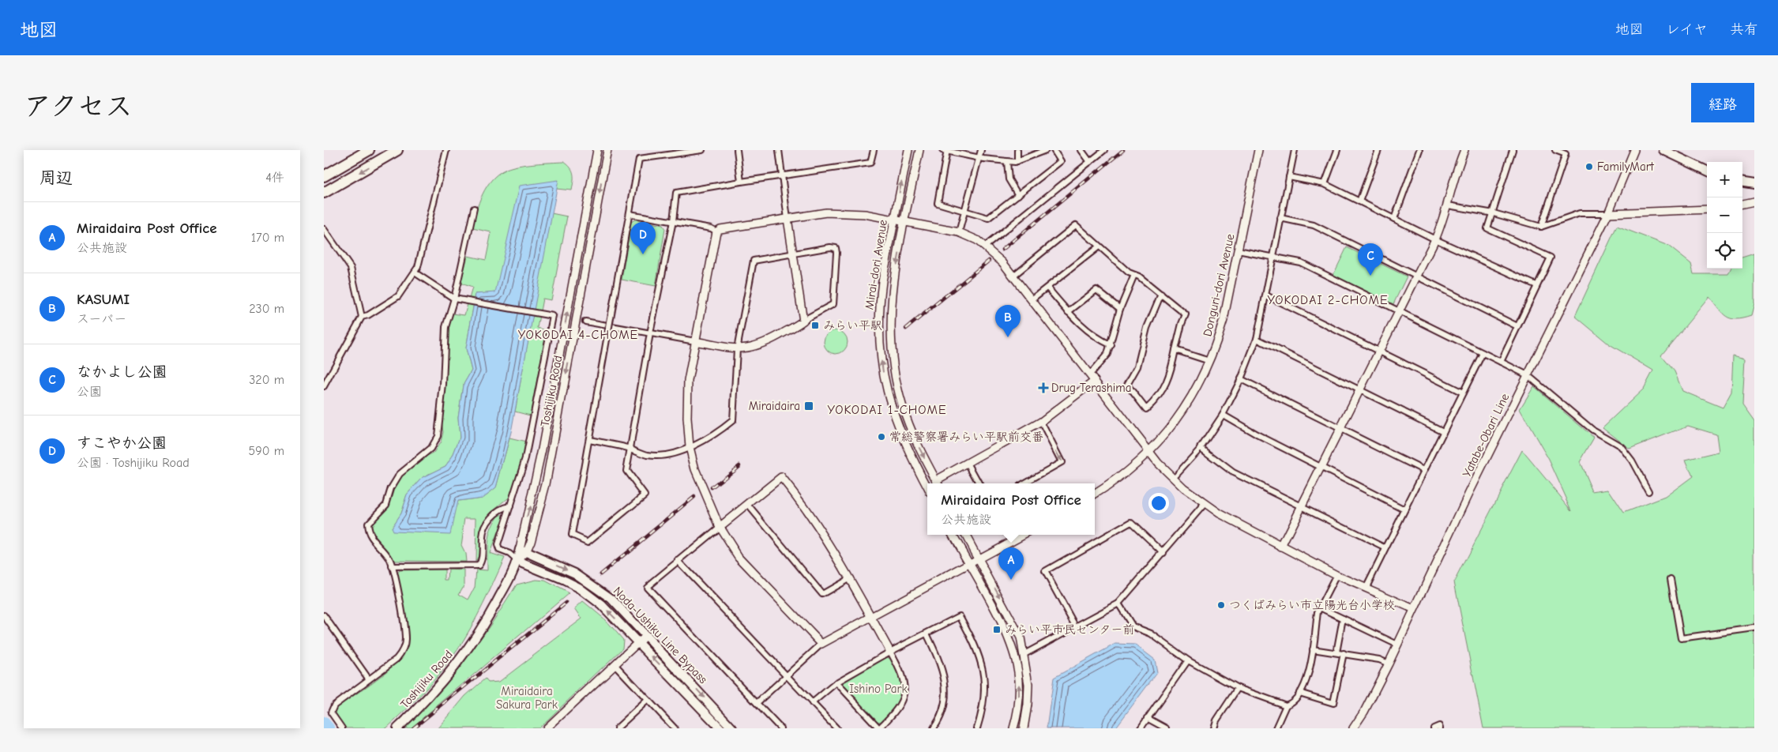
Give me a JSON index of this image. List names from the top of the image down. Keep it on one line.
{"streets":{"main road":["Toshijiku Road","Noda-Ushiku Line Bypass"],"street":["Mirai-dori Avenue","Donguri-dori Avenue","Yatabe-Obari Line"]},"crossings":[["Toshijiku Road","Noda-Ushiku Line Bypass"]],"districts":["YOKODAI 2-CHOME","YOKODAI 4-CHOME","YOKODAI 1-CHOME"],"parks":["Ishino Park","Miraidaira Sakura Park"],"places":{"other":["FamilyMart","常総警察署みらい平駅前交番","つくばみらい市立陽光台小学校"],"transit":["みらい平駅","Miraidaira","みらい平市民センター前"],"health":["Drug Terashima"]},"page":{"header":"地図","nav":["地図","レイヤ","共有"],"title":"アクセス","buttons":"経路","heading":["周辺","4件"],"map_buttons":["+","−"],"list":[{"mark":"A","name":"Miraidaira Post Office","note":"公共施設","value":"170 m"},{"mark":"B","name":"KASUMI","note":"スーパー","value":"230 m"},{"mark":"C","name":"なかよし公園","note":"公園","value":"320 m"},{"mark":"D","name":"すこやか公園","note":"公園 · Toshijiku Road","value":"590 m"}],"pins":["D","C","B","A"],"popup":["Miraidaira Post Office","公共施設"]}}
